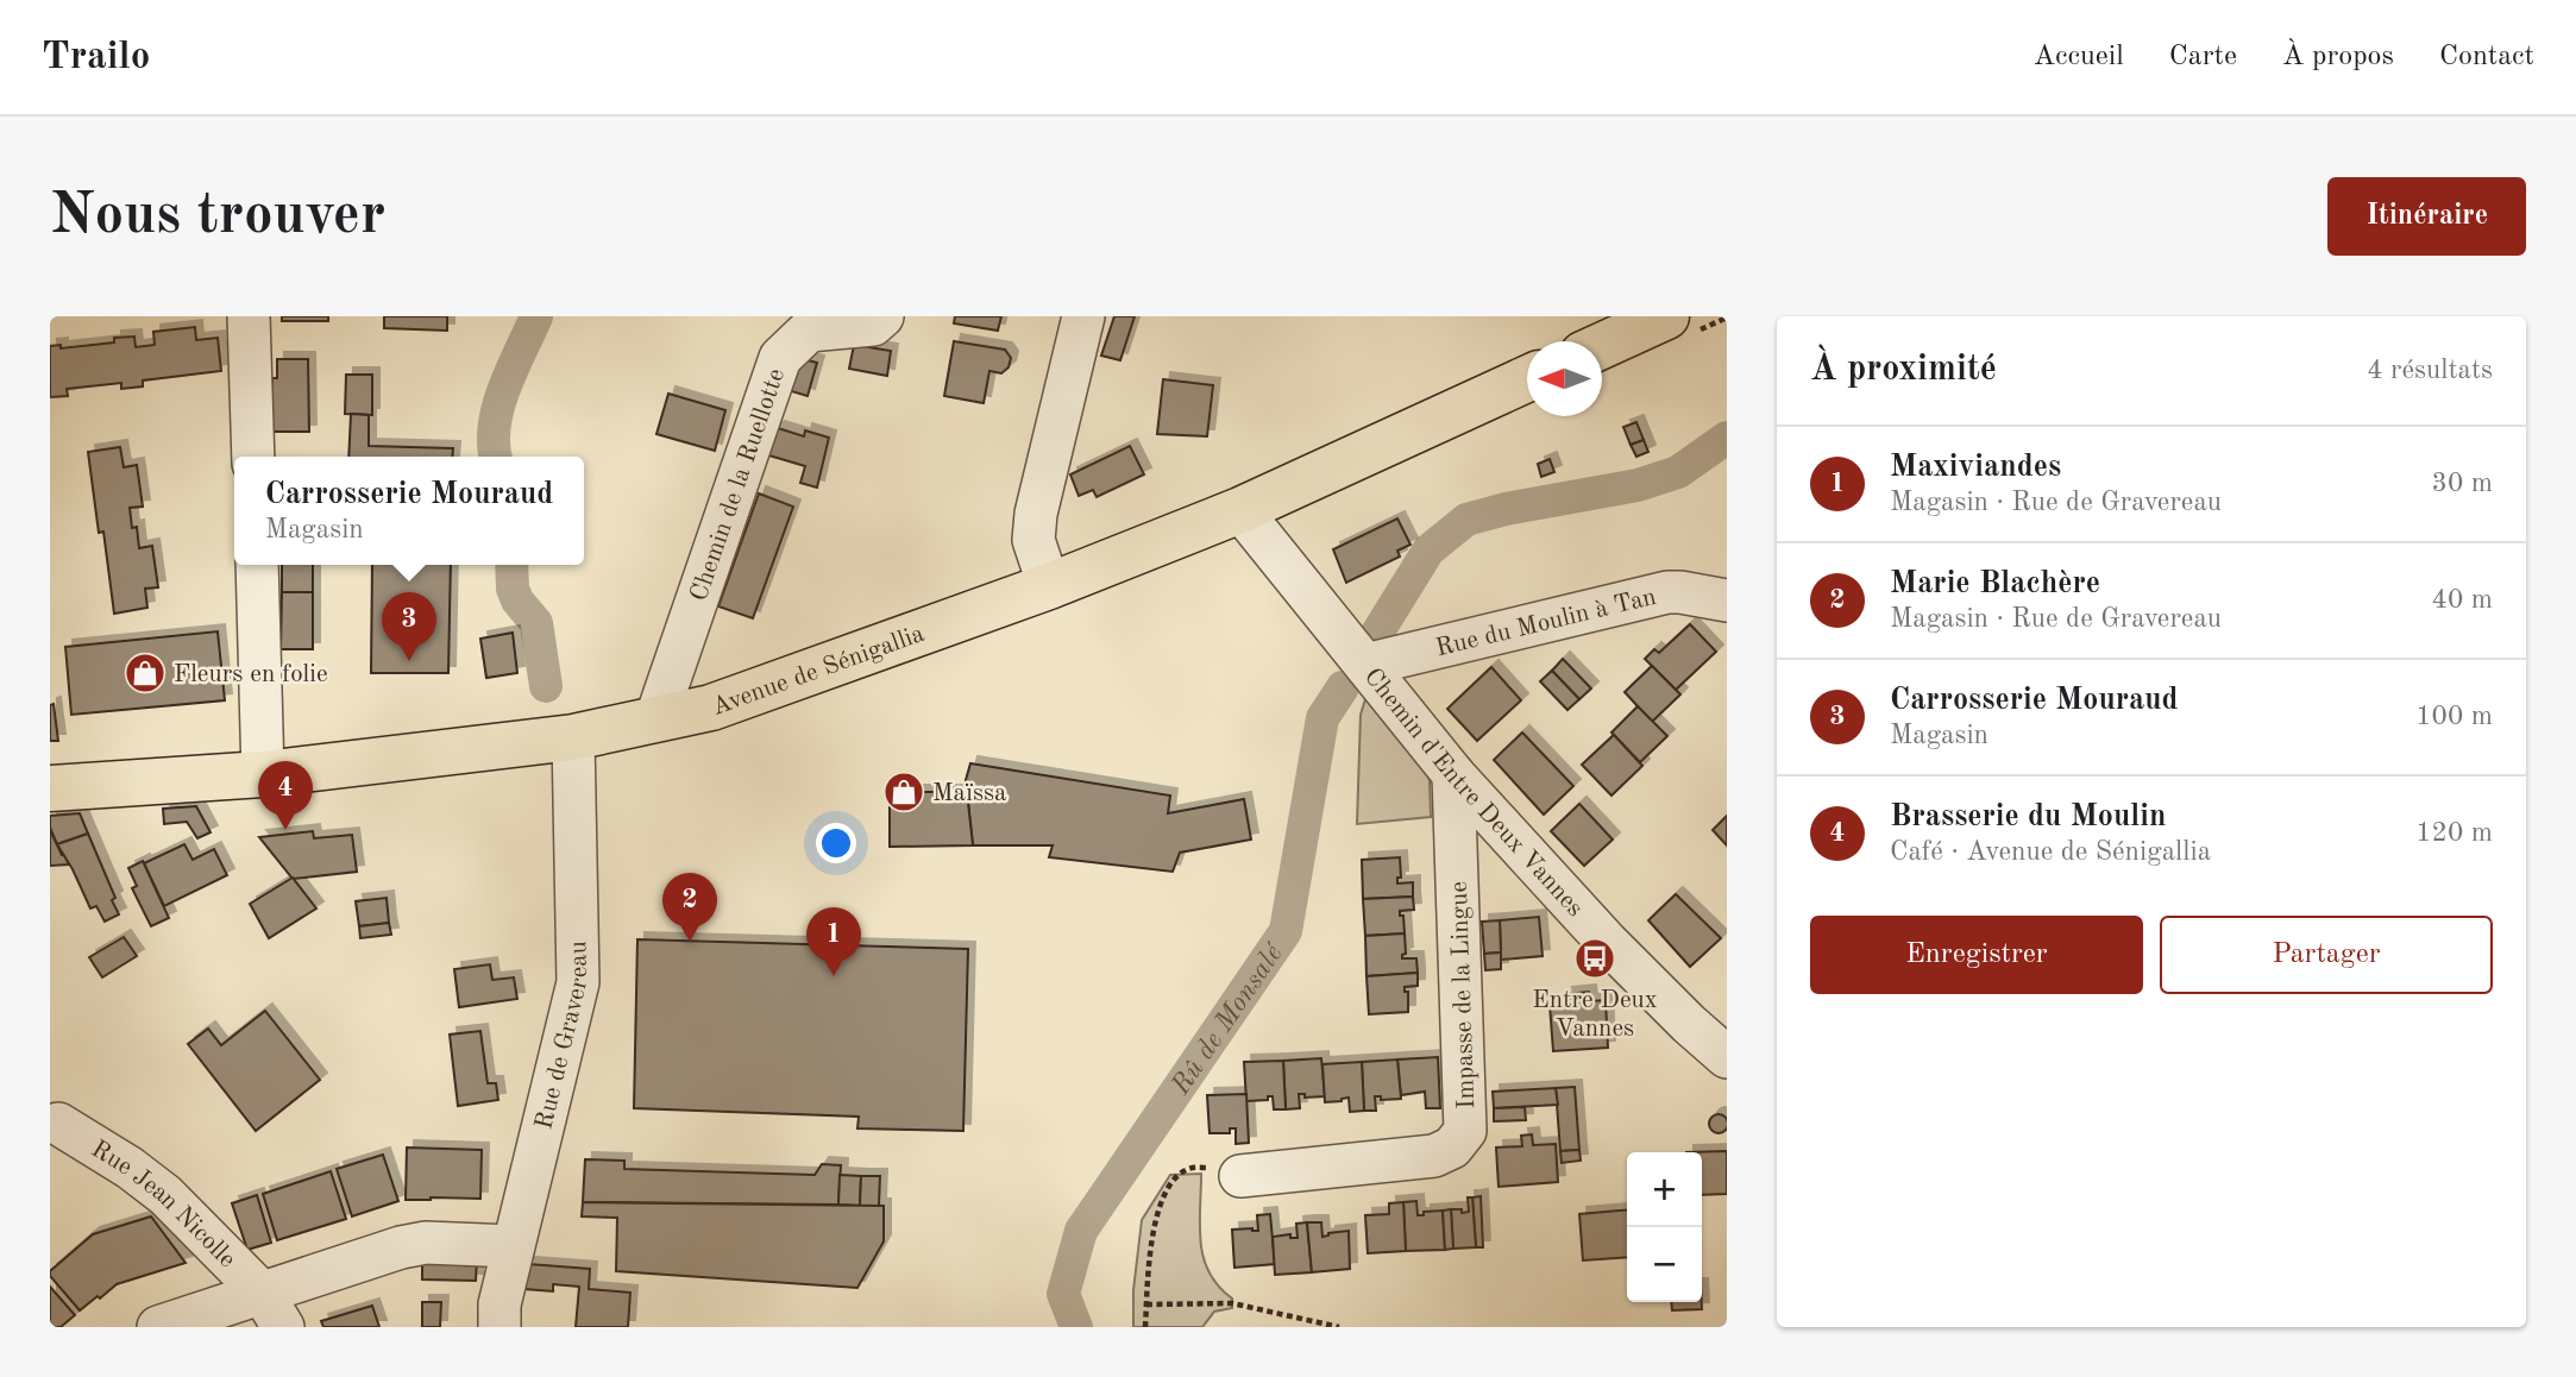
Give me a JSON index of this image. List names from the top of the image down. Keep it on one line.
{"streets":{"main road":["Avenue de Sénigallia"],"street":["Chemin de la Ruellotte","Rue du Moulin à Tan","Chemin d'Entre Deux Vannes","Impasse de la Lingue","Rue de Gravereau","Rue Jean Nicolle"]},"crossings":[["Chemin de la Ruellotte","Avenue de Sénigallia"],["Rue du Moulin à Tan","Chemin d'Entre Deux Vannes"],["Avenue de Sénigallia","Chemin d'Entre Deux Vannes"],["Chemin d'Entre Deux Vannes","Impasse de la Lingue"]],"water":["Rû de Monsalé"],"places":{"shop":["Fleurs en folie","Maïssa"],"bus stop":["Entre Deux Vannes"]},"north":"left","page":{"header":"Trailo","nav":["Accueil","Carte","À propos","Contact"],"buttons":["Itinéraire",["Enregistrer","Partager"]],"title":"Nous trouver","heading":["À proximité","4 résultats"],"list":[{"mark":"1","name":"Maxiviandes","note":"Magasin · Rue de Gravereau","value":"30 m"},{"mark":"2","name":"Marie Blachère","note":"Magasin · Rue de Gravereau","value":"40 m"},{"mark":"3","name":"Carrosserie Mouraud","note":"Magasin","value":"100 m"},{"mark":"4","name":"Brasserie du Moulin","note":"Café · Avenue de Sénigallia","value":"120 m"}],"popup":["Carrosserie Mouraud","Magasin"],"pins":["3","4","2","1"],"map_buttons":["+","−"]}}
